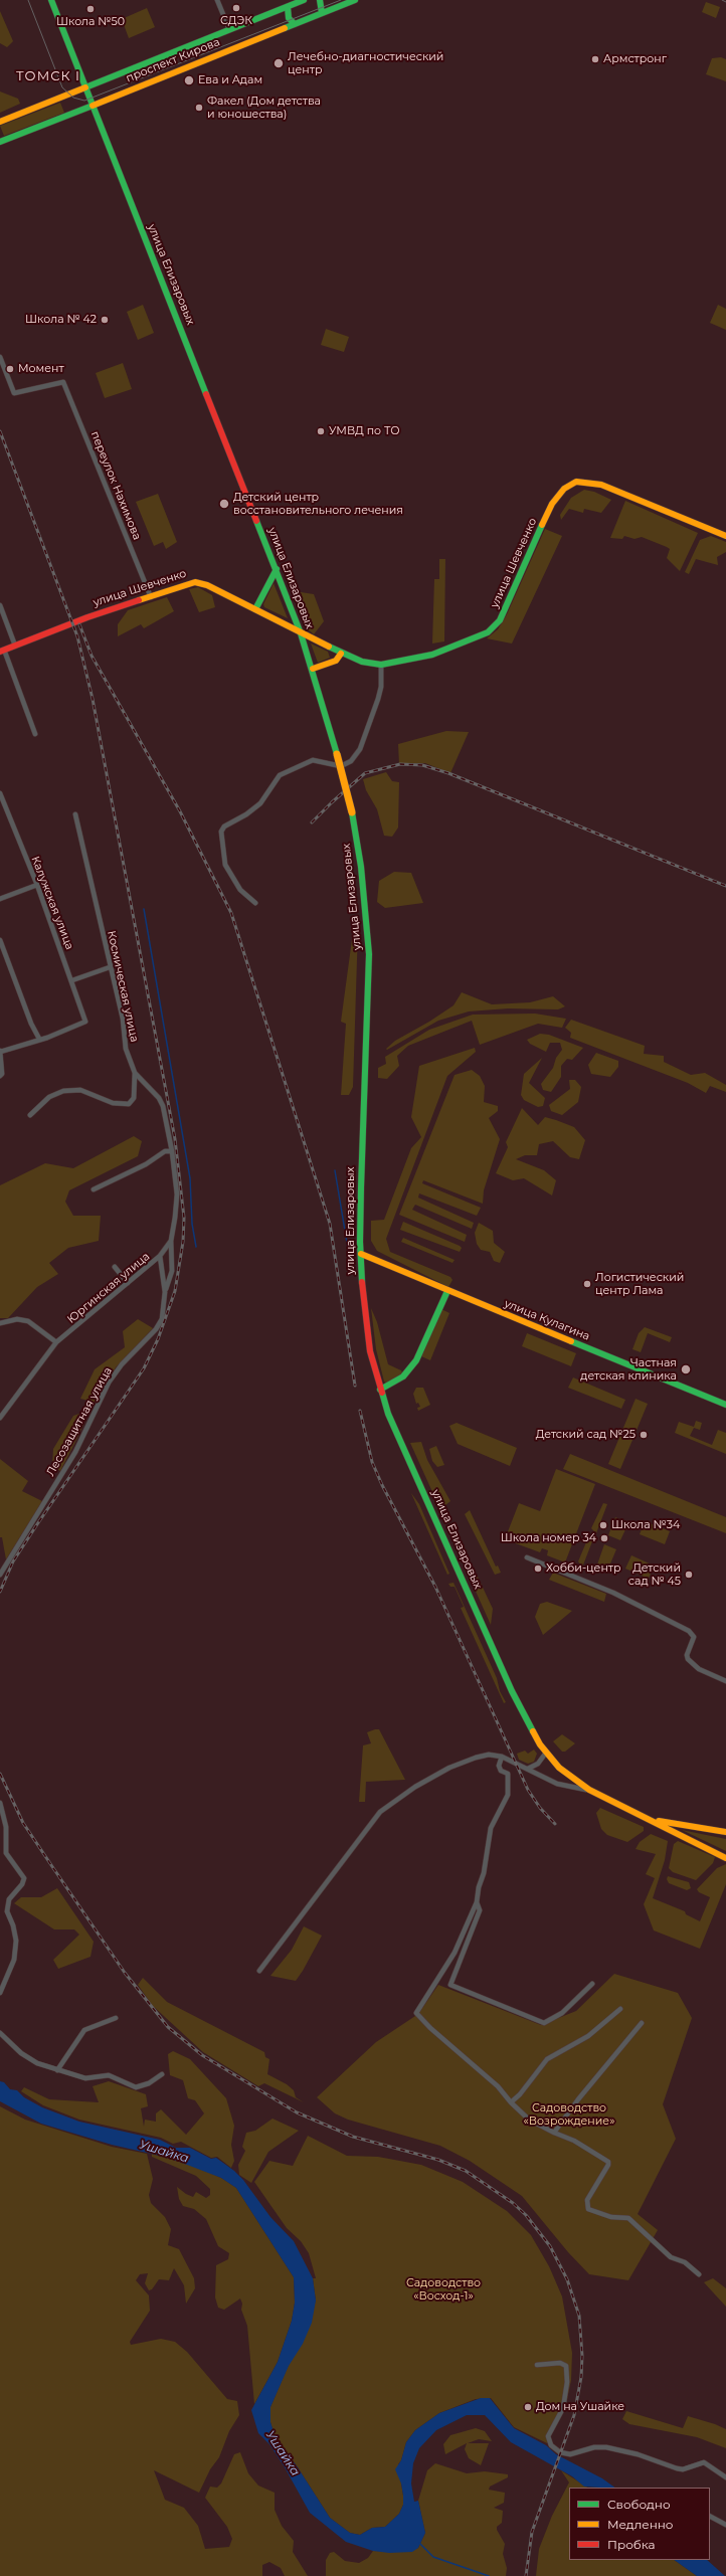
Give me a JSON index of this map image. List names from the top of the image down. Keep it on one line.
{"streets":{"main road":["проспект Кирова","улица Елизаровых","улица Шевченко","улица Кулагина"],"street":["переулок Нахимова","Калужская улица","Космическая улица","Юргинская улица","Лесозащитная улица"]},"crossings":[["проспект Кирова","улица Елизаровых"],["улица Елизаровых","улица Шевченко"],["улица Елизаровых","улица Кулагина"],["переулок Нахимова","улица Шевченко"],["Космическая улица","Юргинская улица"],["Юргинская улица","Лесозащитная улица"]],"districts":["ТОМСК I"],"water":["Ушайка"],"parks":["Садоводство «Возрождение»","Садоводство «Восход-1»"],"places":["СДЭК","Школа №50","Армстронг","Лечебно-диагностический центр","Ева и Адам","Факел (Дом детства и юношества)","Школа № 42","Момент","УМВД по ТО","Детский центр восстановительного лечения","Логистический центр Лама","Частная детская клиника","Детский сад №25","Школа №34","Школа номер 34","Хобби-центр","Детский сад № 45","Дом на Ушайке"],"legend":["Свободно","Медленно","Пробка"]}
